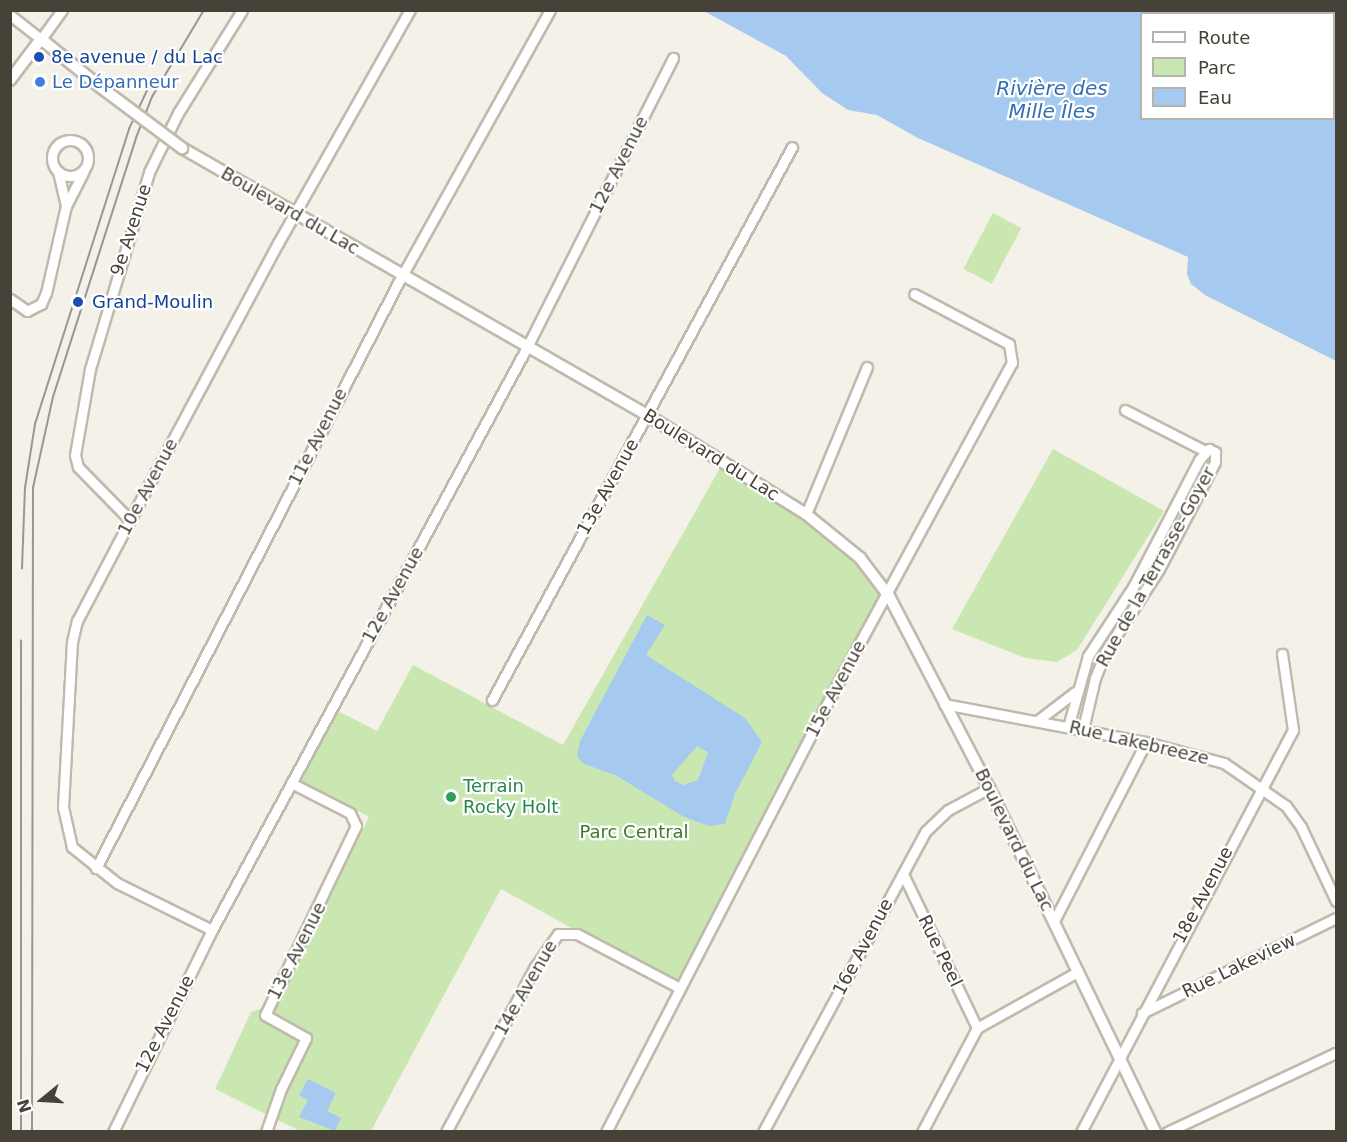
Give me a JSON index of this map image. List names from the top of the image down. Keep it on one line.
{"streets":{"street":["12e Avenue","Boulevard du Lac","9e Avenue","11e Avenue","10e Avenue","13e Avenue","Rue de la Terrasse-Goyer","15e Avenue","Rue Lakebreeze","18e Avenue","16e Avenue","Rue Peel","Rue Lakeview","14e Avenue"]},"crossings":[["12e Avenue","Boulevard du Lac"],["12e Avenue","10e Avenue"],["12e Avenue","13e Avenue"],["Boulevard du Lac","11e Avenue"],["Boulevard du Lac","10e Avenue"],["Boulevard du Lac","13e Avenue"],["Boulevard du Lac","15e Avenue"],["Boulevard du Lac","Rue Lakebreeze"],["Boulevard du Lac","18e Avenue"],["Boulevard du Lac","16e Avenue"],["9e Avenue","10e Avenue"],["11e Avenue","10e Avenue"],["Rue de la Terrasse-Goyer","Rue Lakebreeze"],["15e Avenue","14e Avenue"],["Rue Lakebreeze","18e Avenue"],["18e Avenue","Rue Lakeview"],["16e Avenue","Rue Peel"]],"water":["Rivière des Mille Îles"],"parks":["Parc Central"],"places":["8e avenue / du Lac","Le Dépanneur","Grand-Moulin","Terrain Rocky Holt"],"legend":["Route","Parc","Eau"],"north":"left"}
